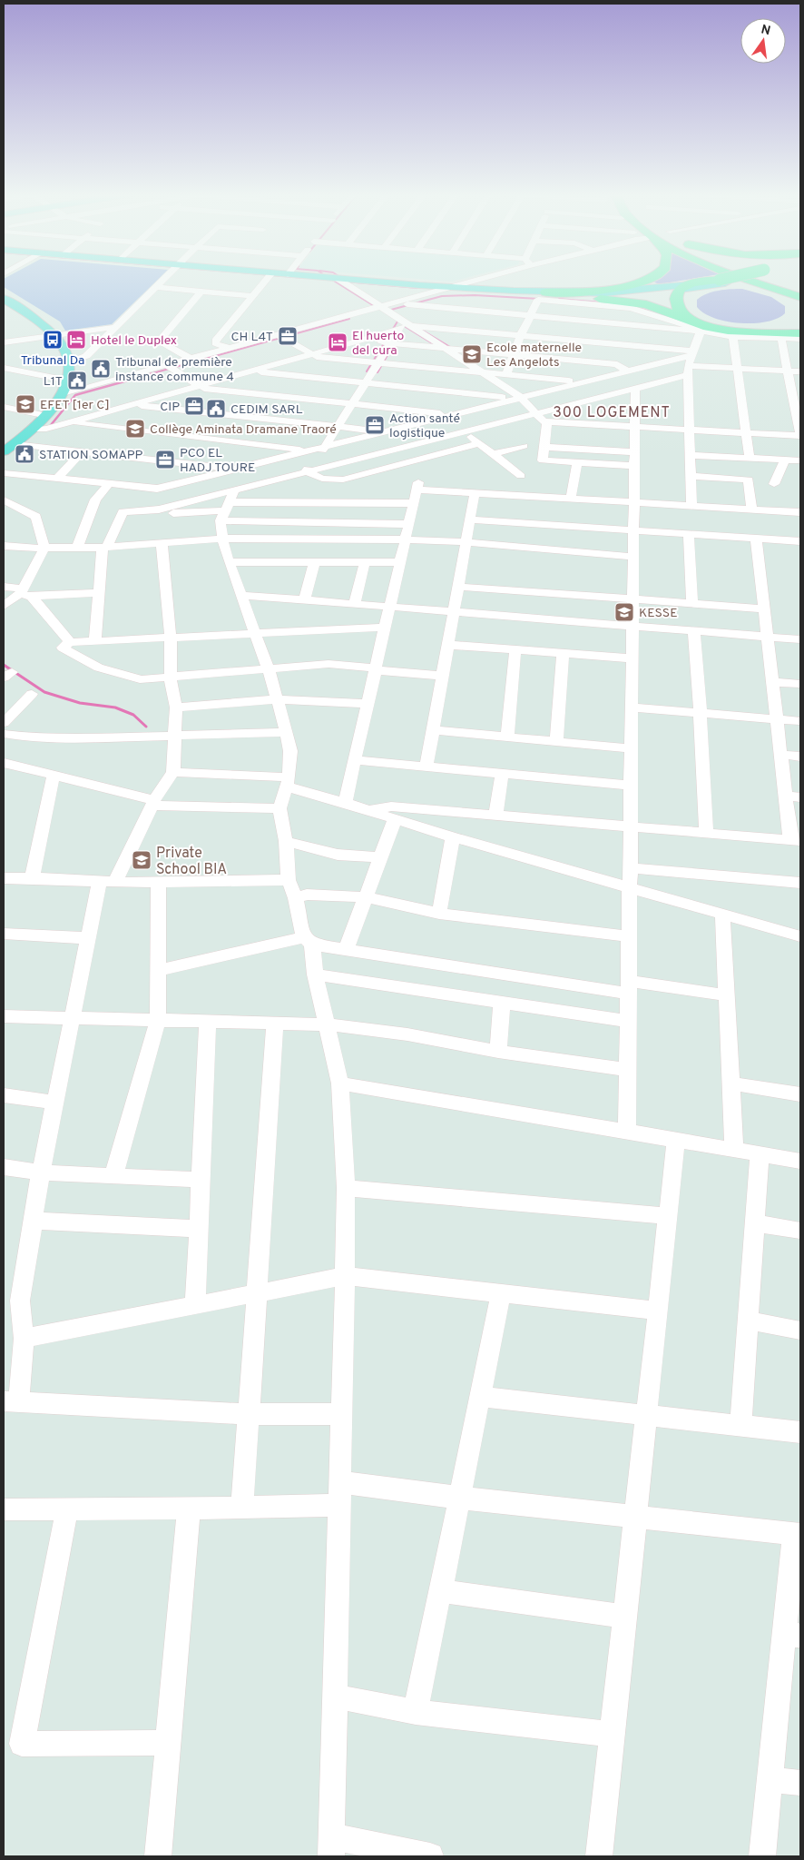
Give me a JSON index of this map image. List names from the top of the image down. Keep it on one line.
{"districts":["300 LOGEMENT"],"places":{"office":["CH L4T","CIP","Action santé logistique","PCO EL HADJ TOURE"],"bus stop":["Tribunal Da"],"hotel":["Hotel le Duplex","El huerto del cura"],"school or university":["Ecole maternelle Les Angelots","EFET [1er C]","Collège Aminata Dramane Traoré","KESSE","Private School BIA"],"public building":["Tribunal de première instance commune 4","L1T","CEDIM SARL","STATION SOMAPP"]},"north":"top"}
